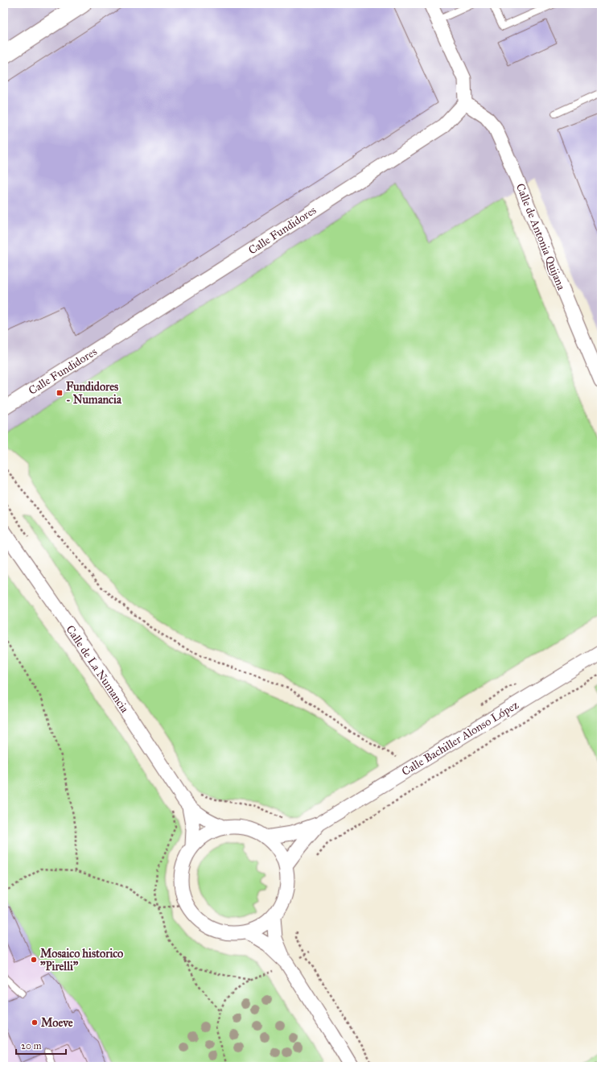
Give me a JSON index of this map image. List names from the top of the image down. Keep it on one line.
{"streets":{"street":["Calle Fundidores","Calle de Antonia Quijana","Calle de La Numancia","Calle Bachiller Alonso López"]},"crossings":[["Calle Fundidores","Calle de Antonia Quijana"],["Calle de La Numancia","Calle Bachiller Alonso López"]],"places":{"transit":["Fundidores - Numancia"],"other":["Mosaico historico \"Pirelli\"","Moeve"]},"scale_bar":"20 m"}
